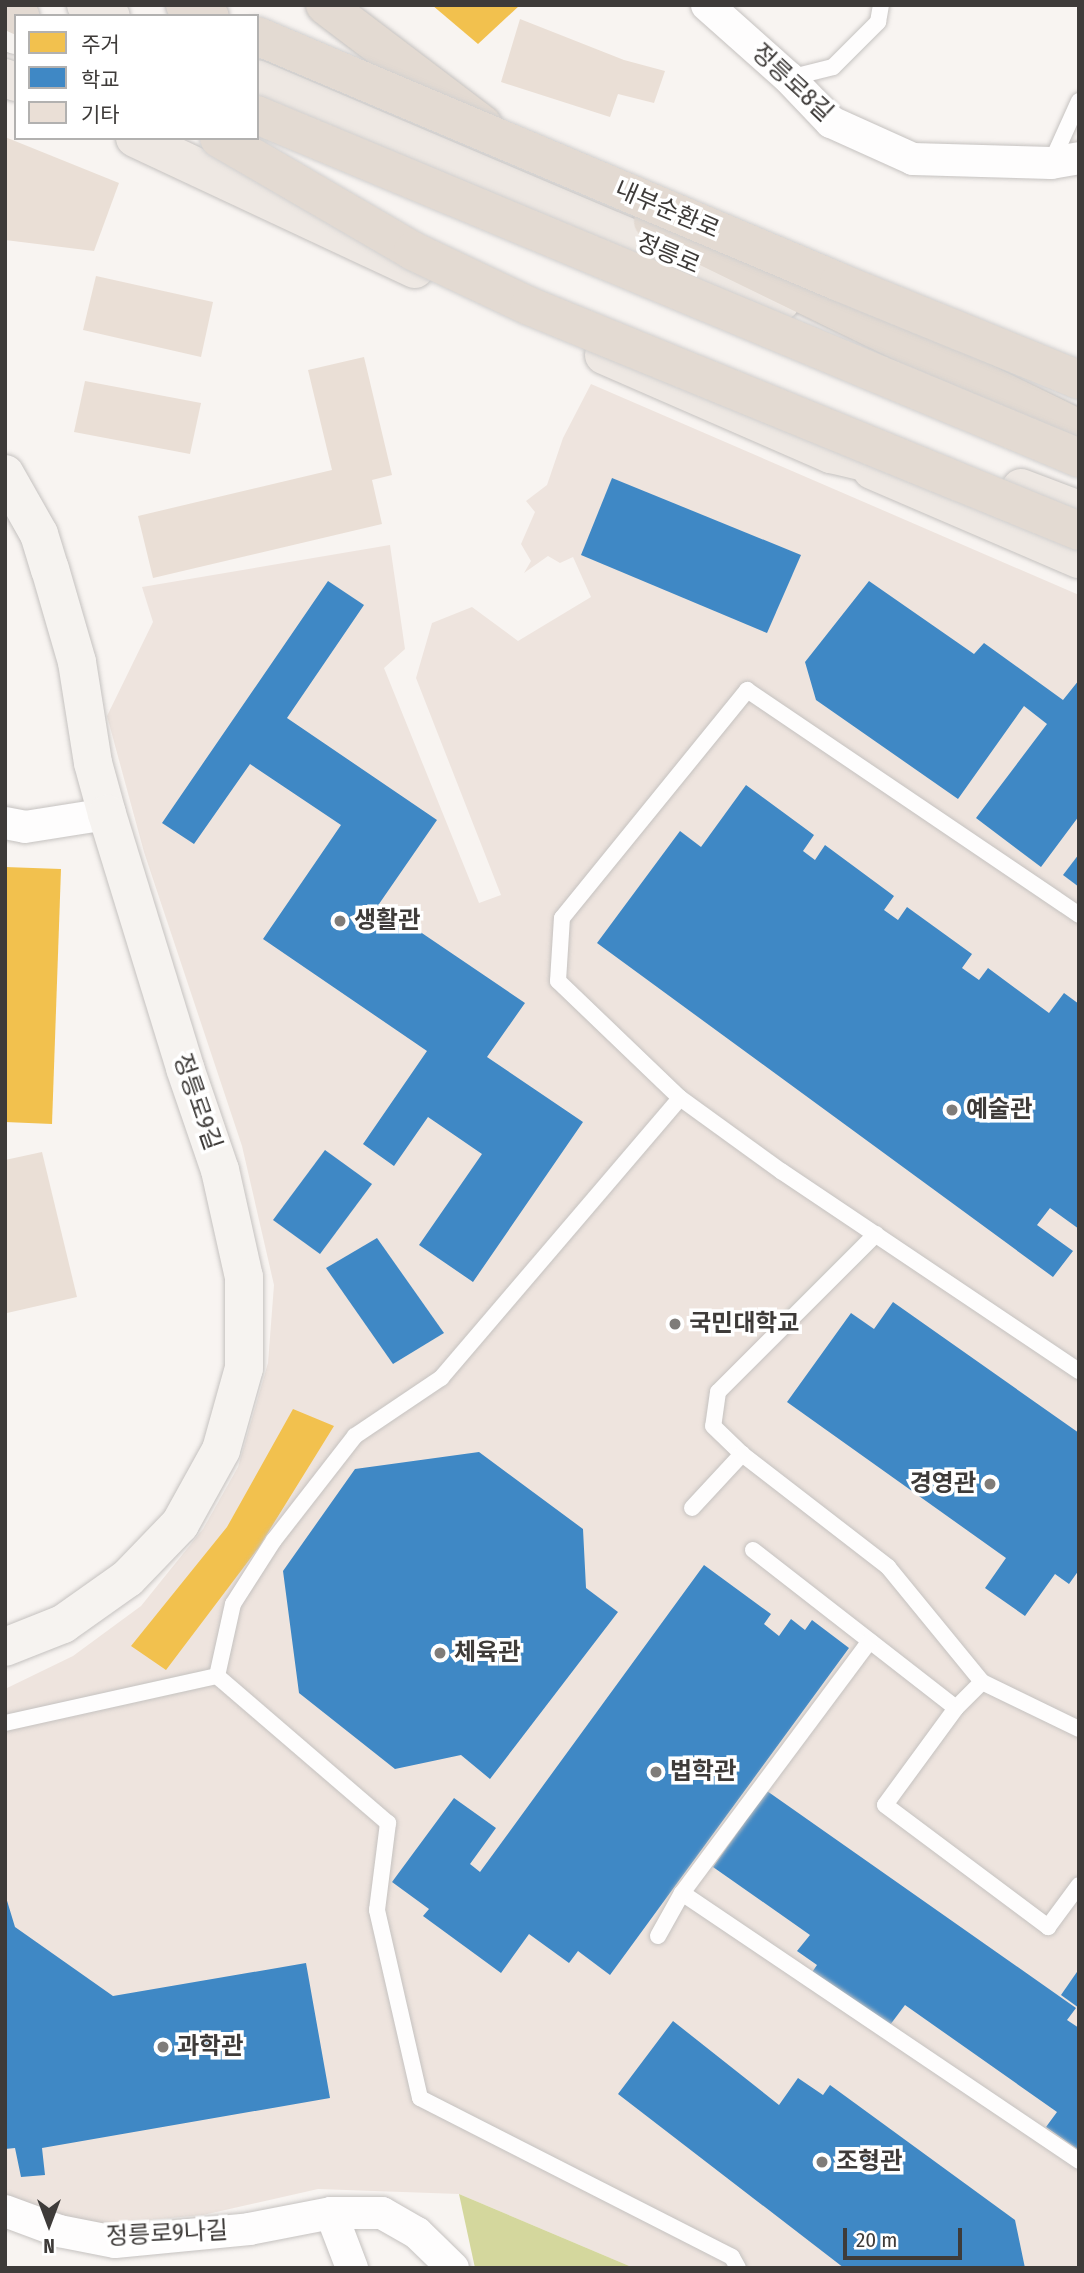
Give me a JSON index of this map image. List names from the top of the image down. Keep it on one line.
{"streets":{"highway":["내부순환로"],"main road":["정릉로"],"street":["정릉로8길","정릉로9길","정릉로9나길"]},"places":["생활관","예술관","국민대학교","경영관","체육관","법학관","과학관","조형관"],"legend":["주거","학교","기타"],"scale_bar":"20 m","north":"bottom"}
